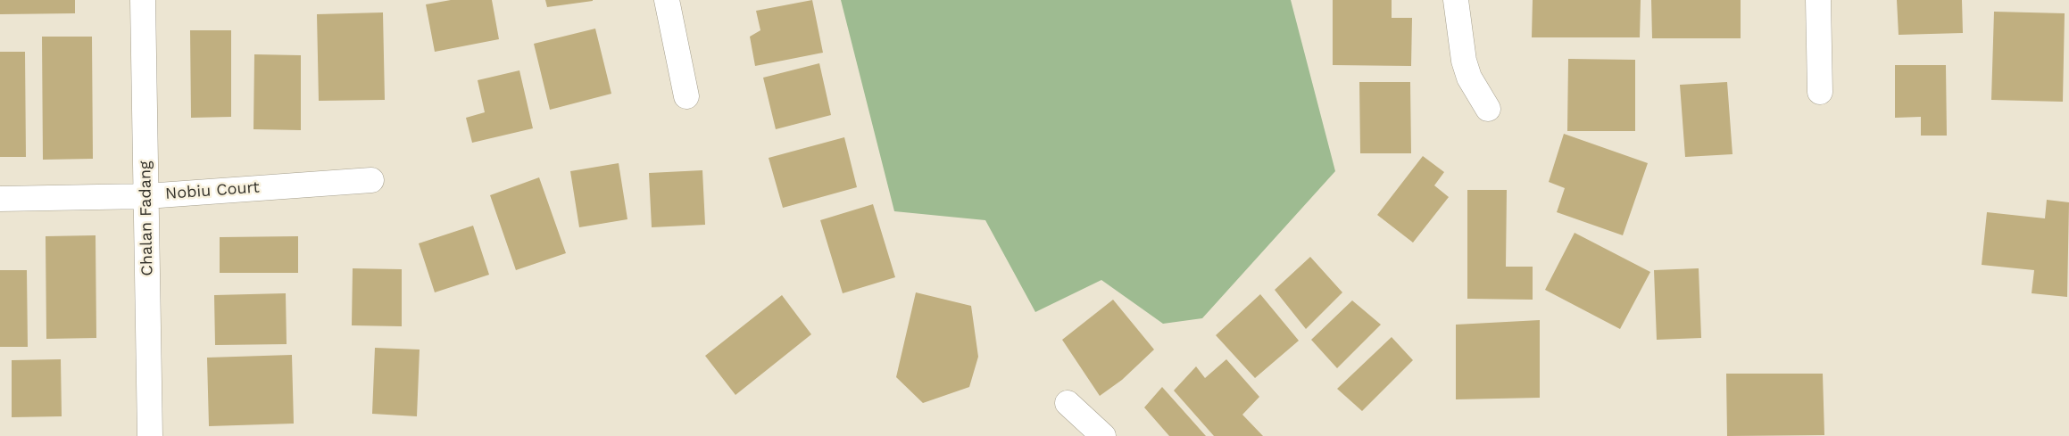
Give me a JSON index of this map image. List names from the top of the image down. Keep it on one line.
{"streets":{"street":["Nobiu Court","Chalan Fadang"]},"crossings":[["Nobiu Court","Chalan Fadang"]]}
